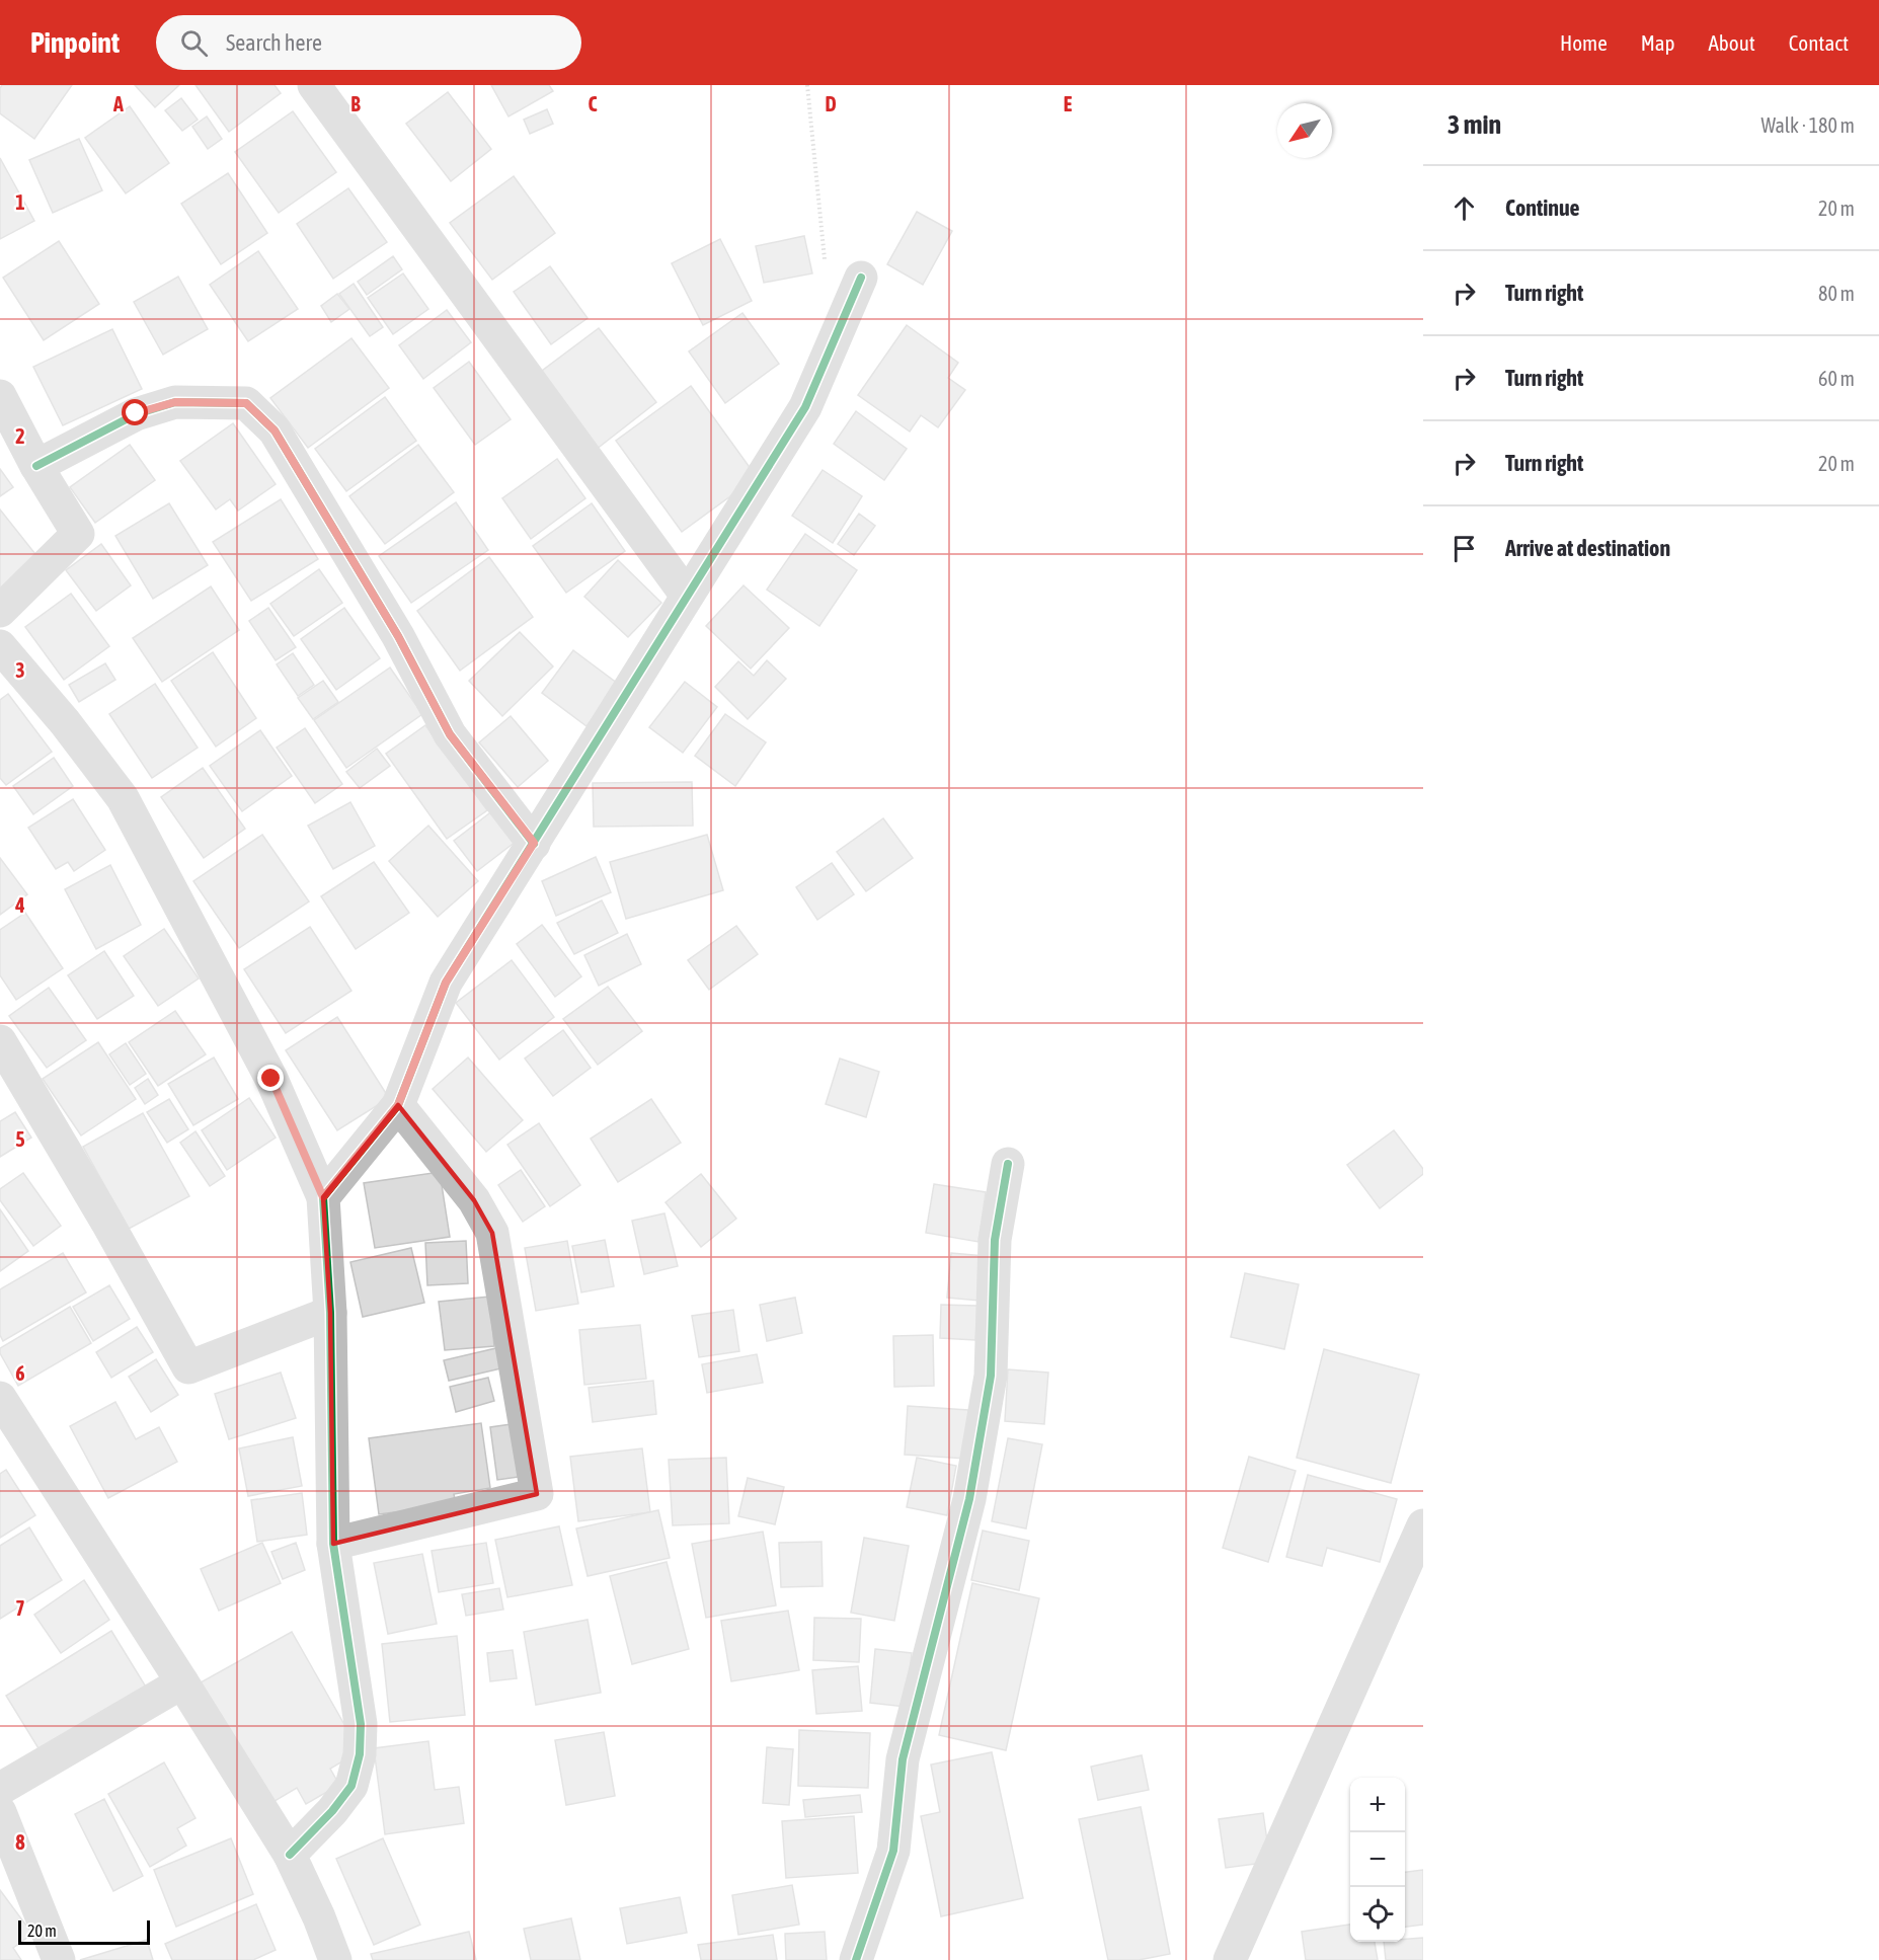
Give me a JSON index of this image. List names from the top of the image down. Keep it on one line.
{"scale_bar":"20 m","north":"bottom left","page":{"header":"Pinpoint","search":"Search here","nav":["Home","Map","About","Contact"],"heading":["3 min","Walk · 180 m"],"list":[["Continue","20 m"],["Turn right","80 m"],["Turn right","60 m"],["Turn right","20 m"],"Arrive at destination"],"map_buttons":["+","−"],"scale":"20 m"},"grid":{"columns":["A","B","C","D","E"],"rows":["1","2","3","4","5","6","7","8"]}}
